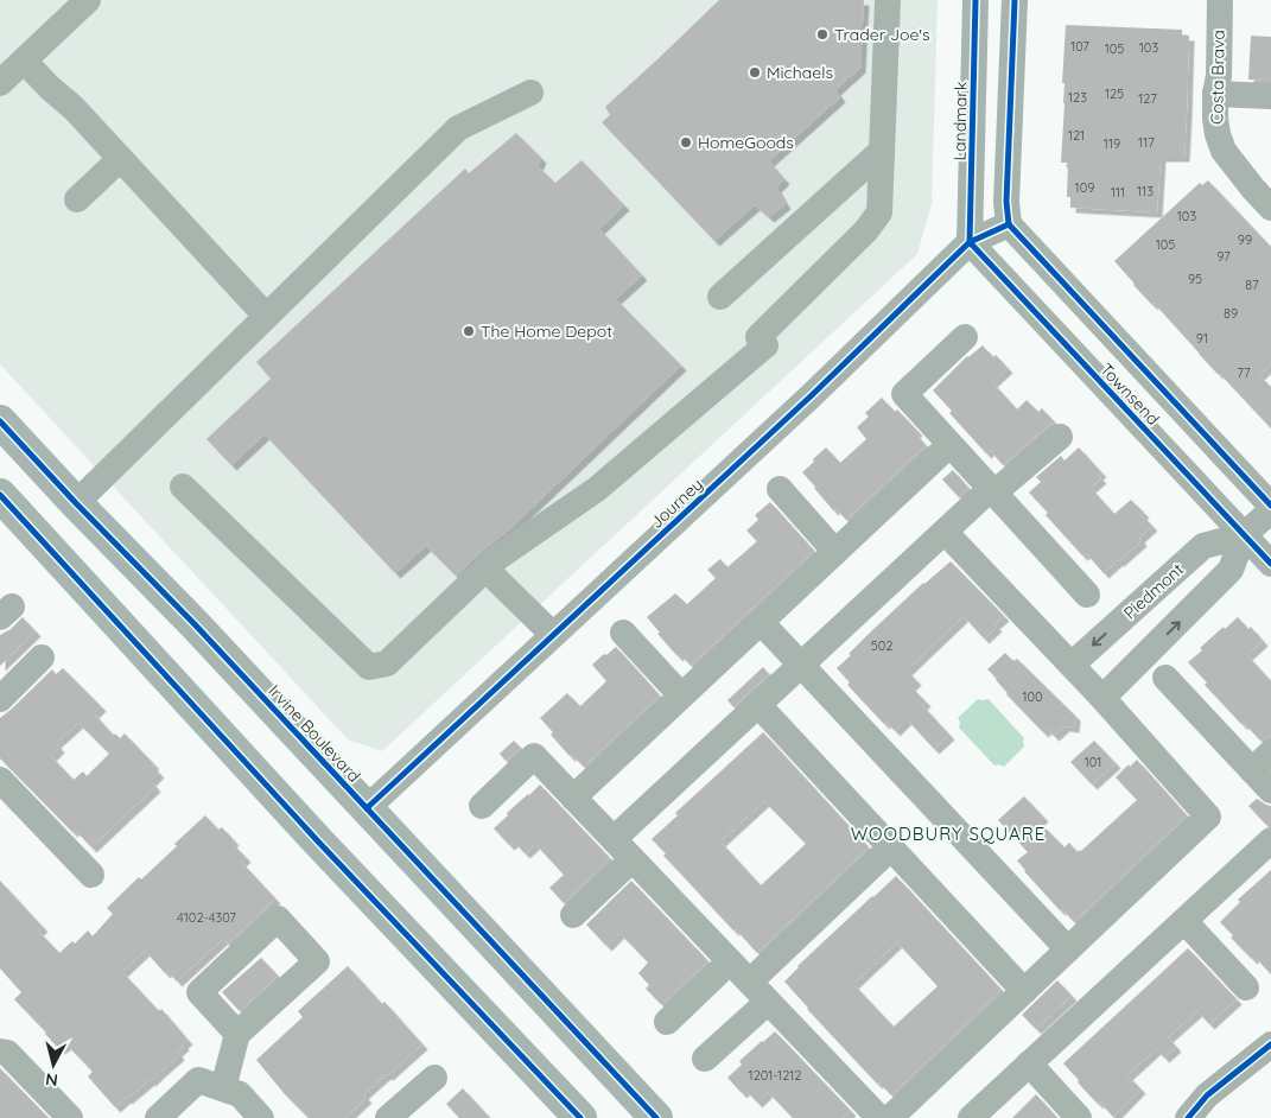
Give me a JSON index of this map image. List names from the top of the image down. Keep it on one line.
{"streets":{"main road":["Irvine Boulevard"],"street":["Costa Brava","Landmark","Townsend","Journey","Piedmont"]},"crossings":[["Landmark","Townsend"],["Landmark","Journey"],["Townsend","Journey"],["Townsend","Piedmont"],["Journey","Irvine Boulevard"]],"districts":["WOODBURY SQUARE"],"places":["Trader Joe's","Michaels","HomeGoods","The Home Depot"],"house_numbers":["107","103","105","125","123","127","121","117","119","109","113","111","103","99","105","97","95","87","89","91","77","502","100","101","4102-4307","1201-1212"],"north":"bottom"}
